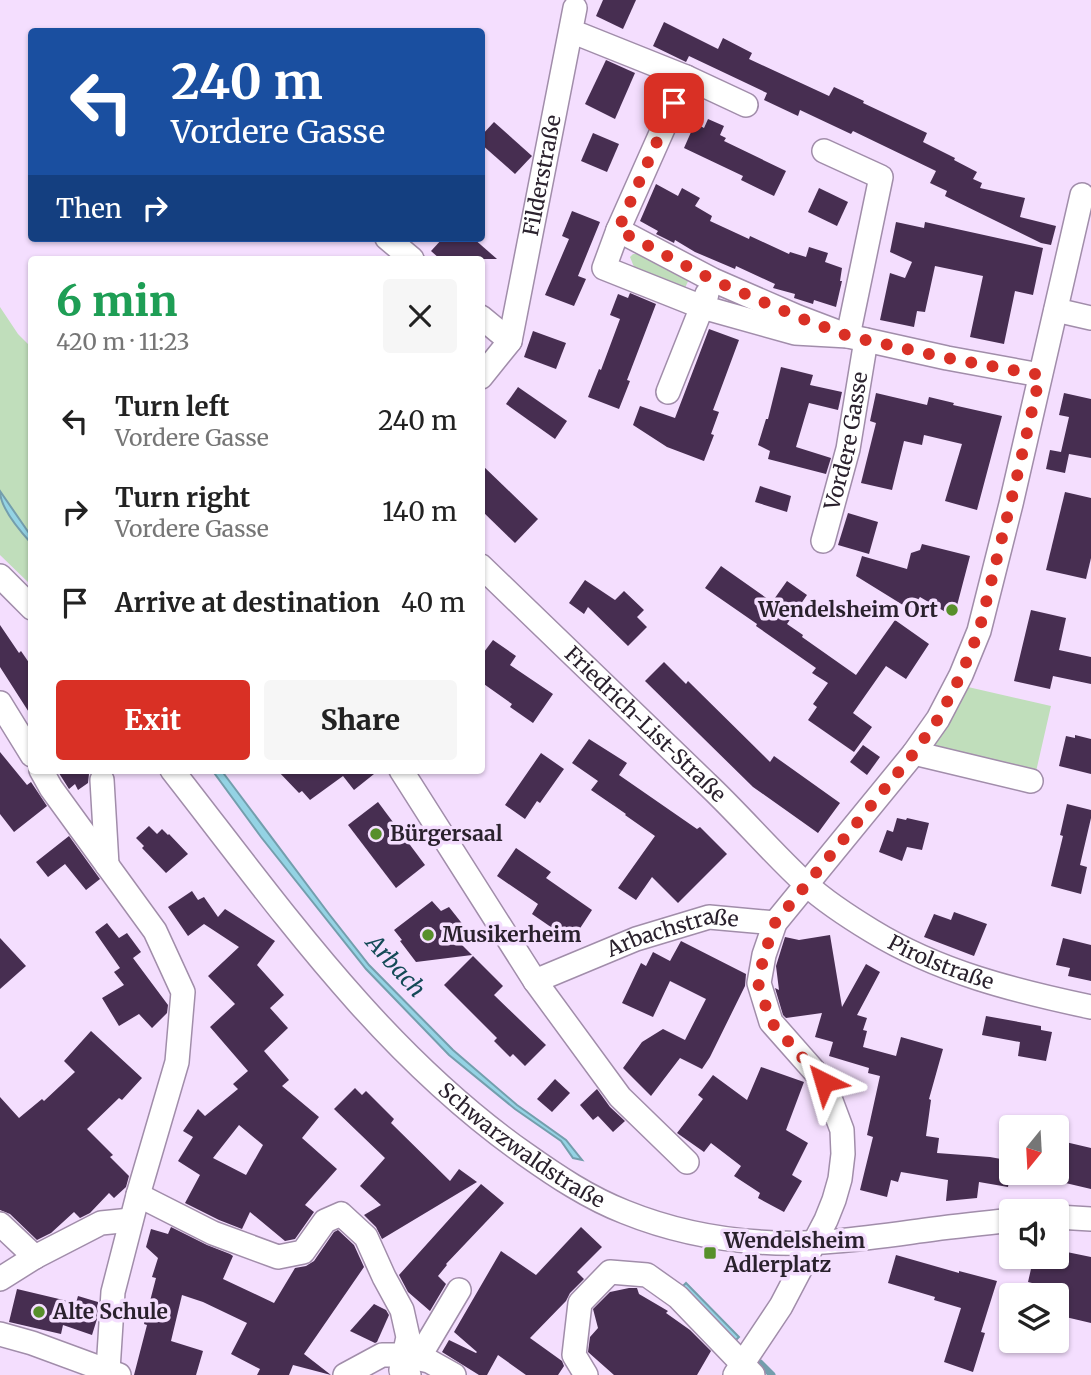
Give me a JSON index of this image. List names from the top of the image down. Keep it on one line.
{"streets":{"street":["Filderstraße","Vordere Gasse","Friedrich-List-Straße","Arbachstraße","Pirolstraße","Schwarzwaldstraße"]},"crossings":[["Friedrich-List-Straße","Pirolstraße"]],"water":["Arbach"],"places":{"other":["Wendelsheim Ort","Bürgersaal","Musikerheim","Alte Schule"],"transit":["Wendelsheim Adlerplatz"]},"north":"bottom","page":{"turn":["240 m","Vordere Gasse"],"then":"Then","heading":["6 min","420 m · 11:23"],"list":[{"name":"Turn left","note":"Vordere Gasse","value":"240 m"},{"name":"Turn right","note":"Vordere Gasse","value":"140 m"},{"name":"Arrive at destination","value":"40 m"}],"buttons":["Exit","Share"]}}
